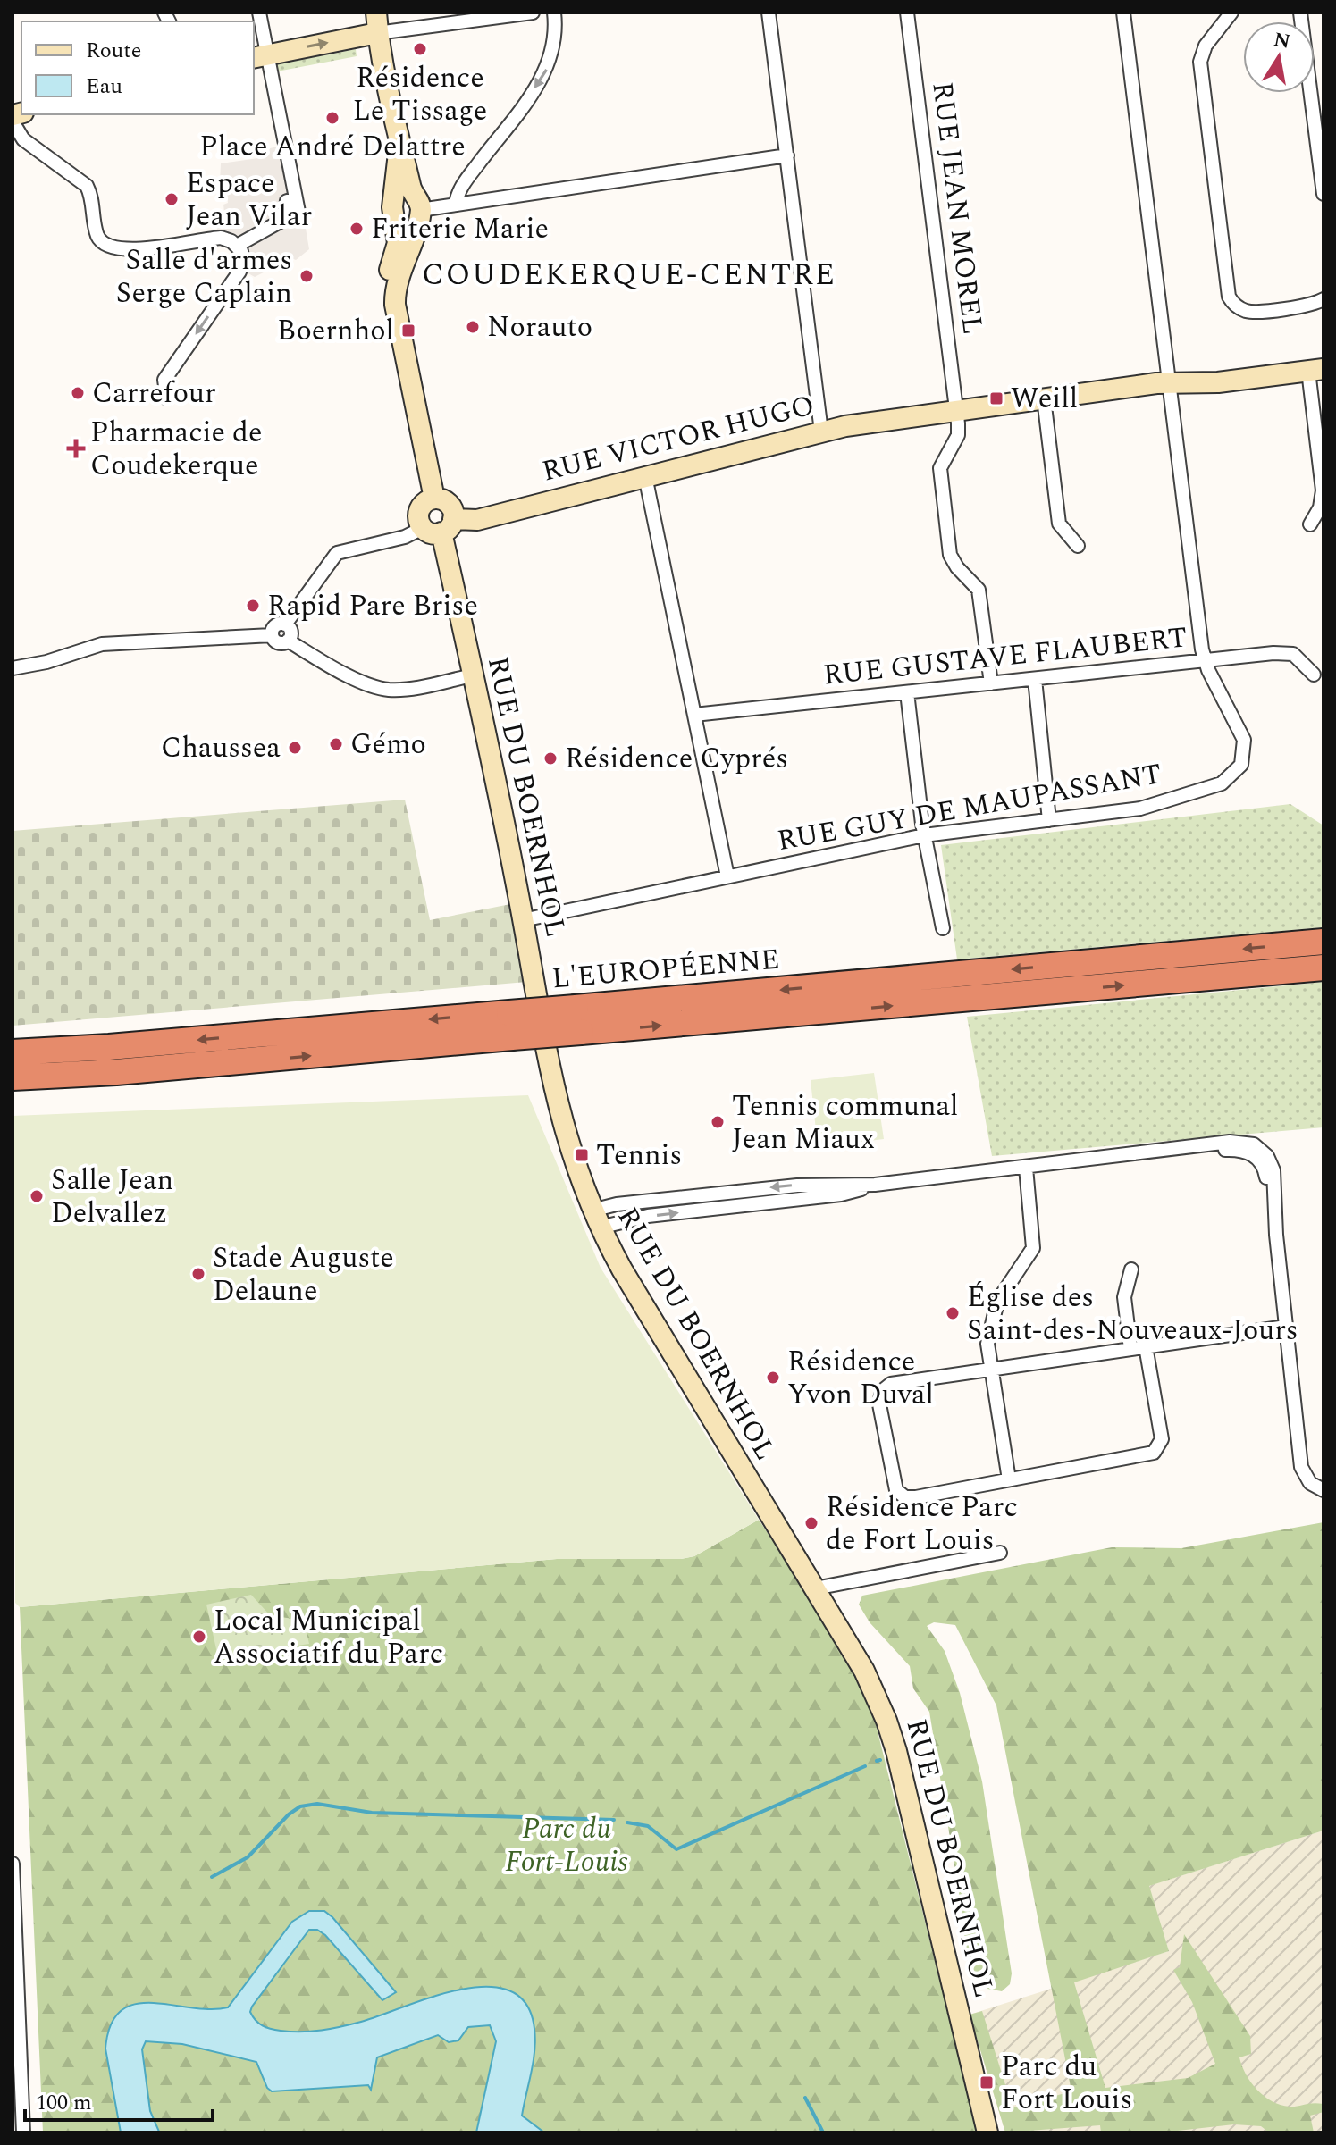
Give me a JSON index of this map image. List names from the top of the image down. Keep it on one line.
{"streets":{"highway":["L'EUROPÉENNE"],"street":["RUE JEAN MOREL","RUE VICTOR HUGO","RUE GUSTAVE FLAUBERT","RUE DU BOERNHOL","RUE GUY DE MAUPASSANT"]},"crossings":[["RUE JEAN MOREL","RUE VICTOR HUGO"],["RUE JEAN MOREL","RUE GUSTAVE FLAUBERT"],["RUE VICTOR HUGO","RUE DU BOERNHOL"],["RUE VICTOR HUGO","RUE GUY DE MAUPASSANT"],["RUE GUSTAVE FLAUBERT","RUE GUY DE MAUPASSANT"],["RUE DU BOERNHOL","RUE GUY DE MAUPASSANT"]],"districts":["COUDEKERQUE-CENTRE"],"parks":["Parc du Fort-Louis"],"places":{"other":["Résidence Le Tissage","Place André Delattre","Espace Jean Vilar","Friterie Marie","Salle d'armes Serge Caplain","Norauto","Carrefour","Rapid Pare Brise","Gémo","Chaussea","Résidence Cyprés","Tennis communal Jean Miaux","Salle Jean Delvallez","Stade Auguste Delaune","Église des Saint-des-Nouveaux-Jours","Résidence Yvon Duval","Résidence Parc de Fort Louis","Local Municipal Associatif du Parc"],"transit":["Boernhol","Weill","Tennis","Parc du Fort Louis"],"health":["Pharmacie de Coudekerque"]},"legend":["Route","Eau"],"scale_bar":"100 m","north":"top"}
